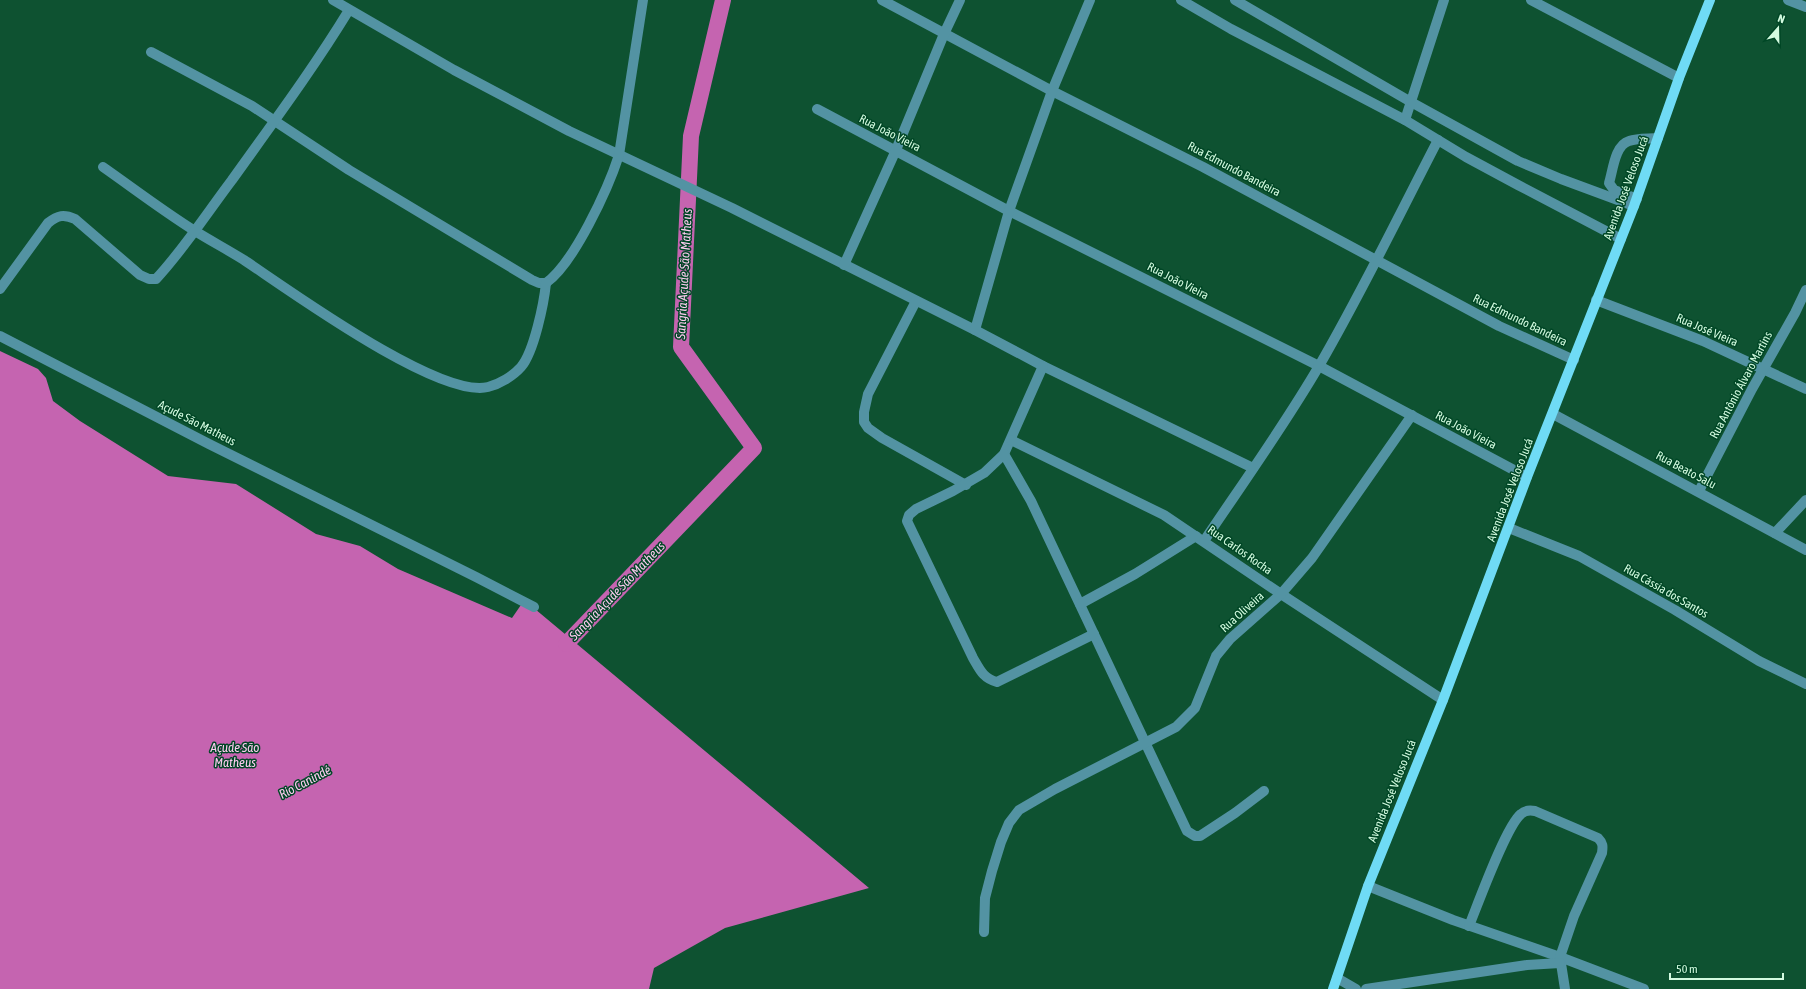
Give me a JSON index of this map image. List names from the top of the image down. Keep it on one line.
{"streets":{"main road":["Avenida José Veloso Jucá"],"street":["Rua João Vieira","Rua Edmundo Bandeira","Rua José Vieira","Rua Antônio Álvaro Martins","Açude São Matheus","Rua Beato Salu","Rua Carlos Rocha","Rua Cássia dos Santos","Rua Oliveira"]},"crossings":[["Rua João Vieira","Avenida José Veloso Jucá"],["Rua João Vieira","Rua Oliveira"],["Rua Edmundo Bandeira","Avenida José Veloso Jucá"],["Avenida José Veloso Jucá","Rua José Vieira"],["Avenida José Veloso Jucá","Rua Beato Salu"],["Avenida José Veloso Jucá","Rua Carlos Rocha"],["Avenida José Veloso Jucá","Rua Cássia dos Santos"],["Rua José Vieira","Rua Antônio Álvaro Martins"],["Rua Antônio Álvaro Martins","Rua Beato Salu"],["Rua Carlos Rocha","Rua Oliveira"]],"water":["Sangria Açude São Matheus","Açude São Matheus","Rio Canindé"],"scale_bar":"50 m","north":"top"}
